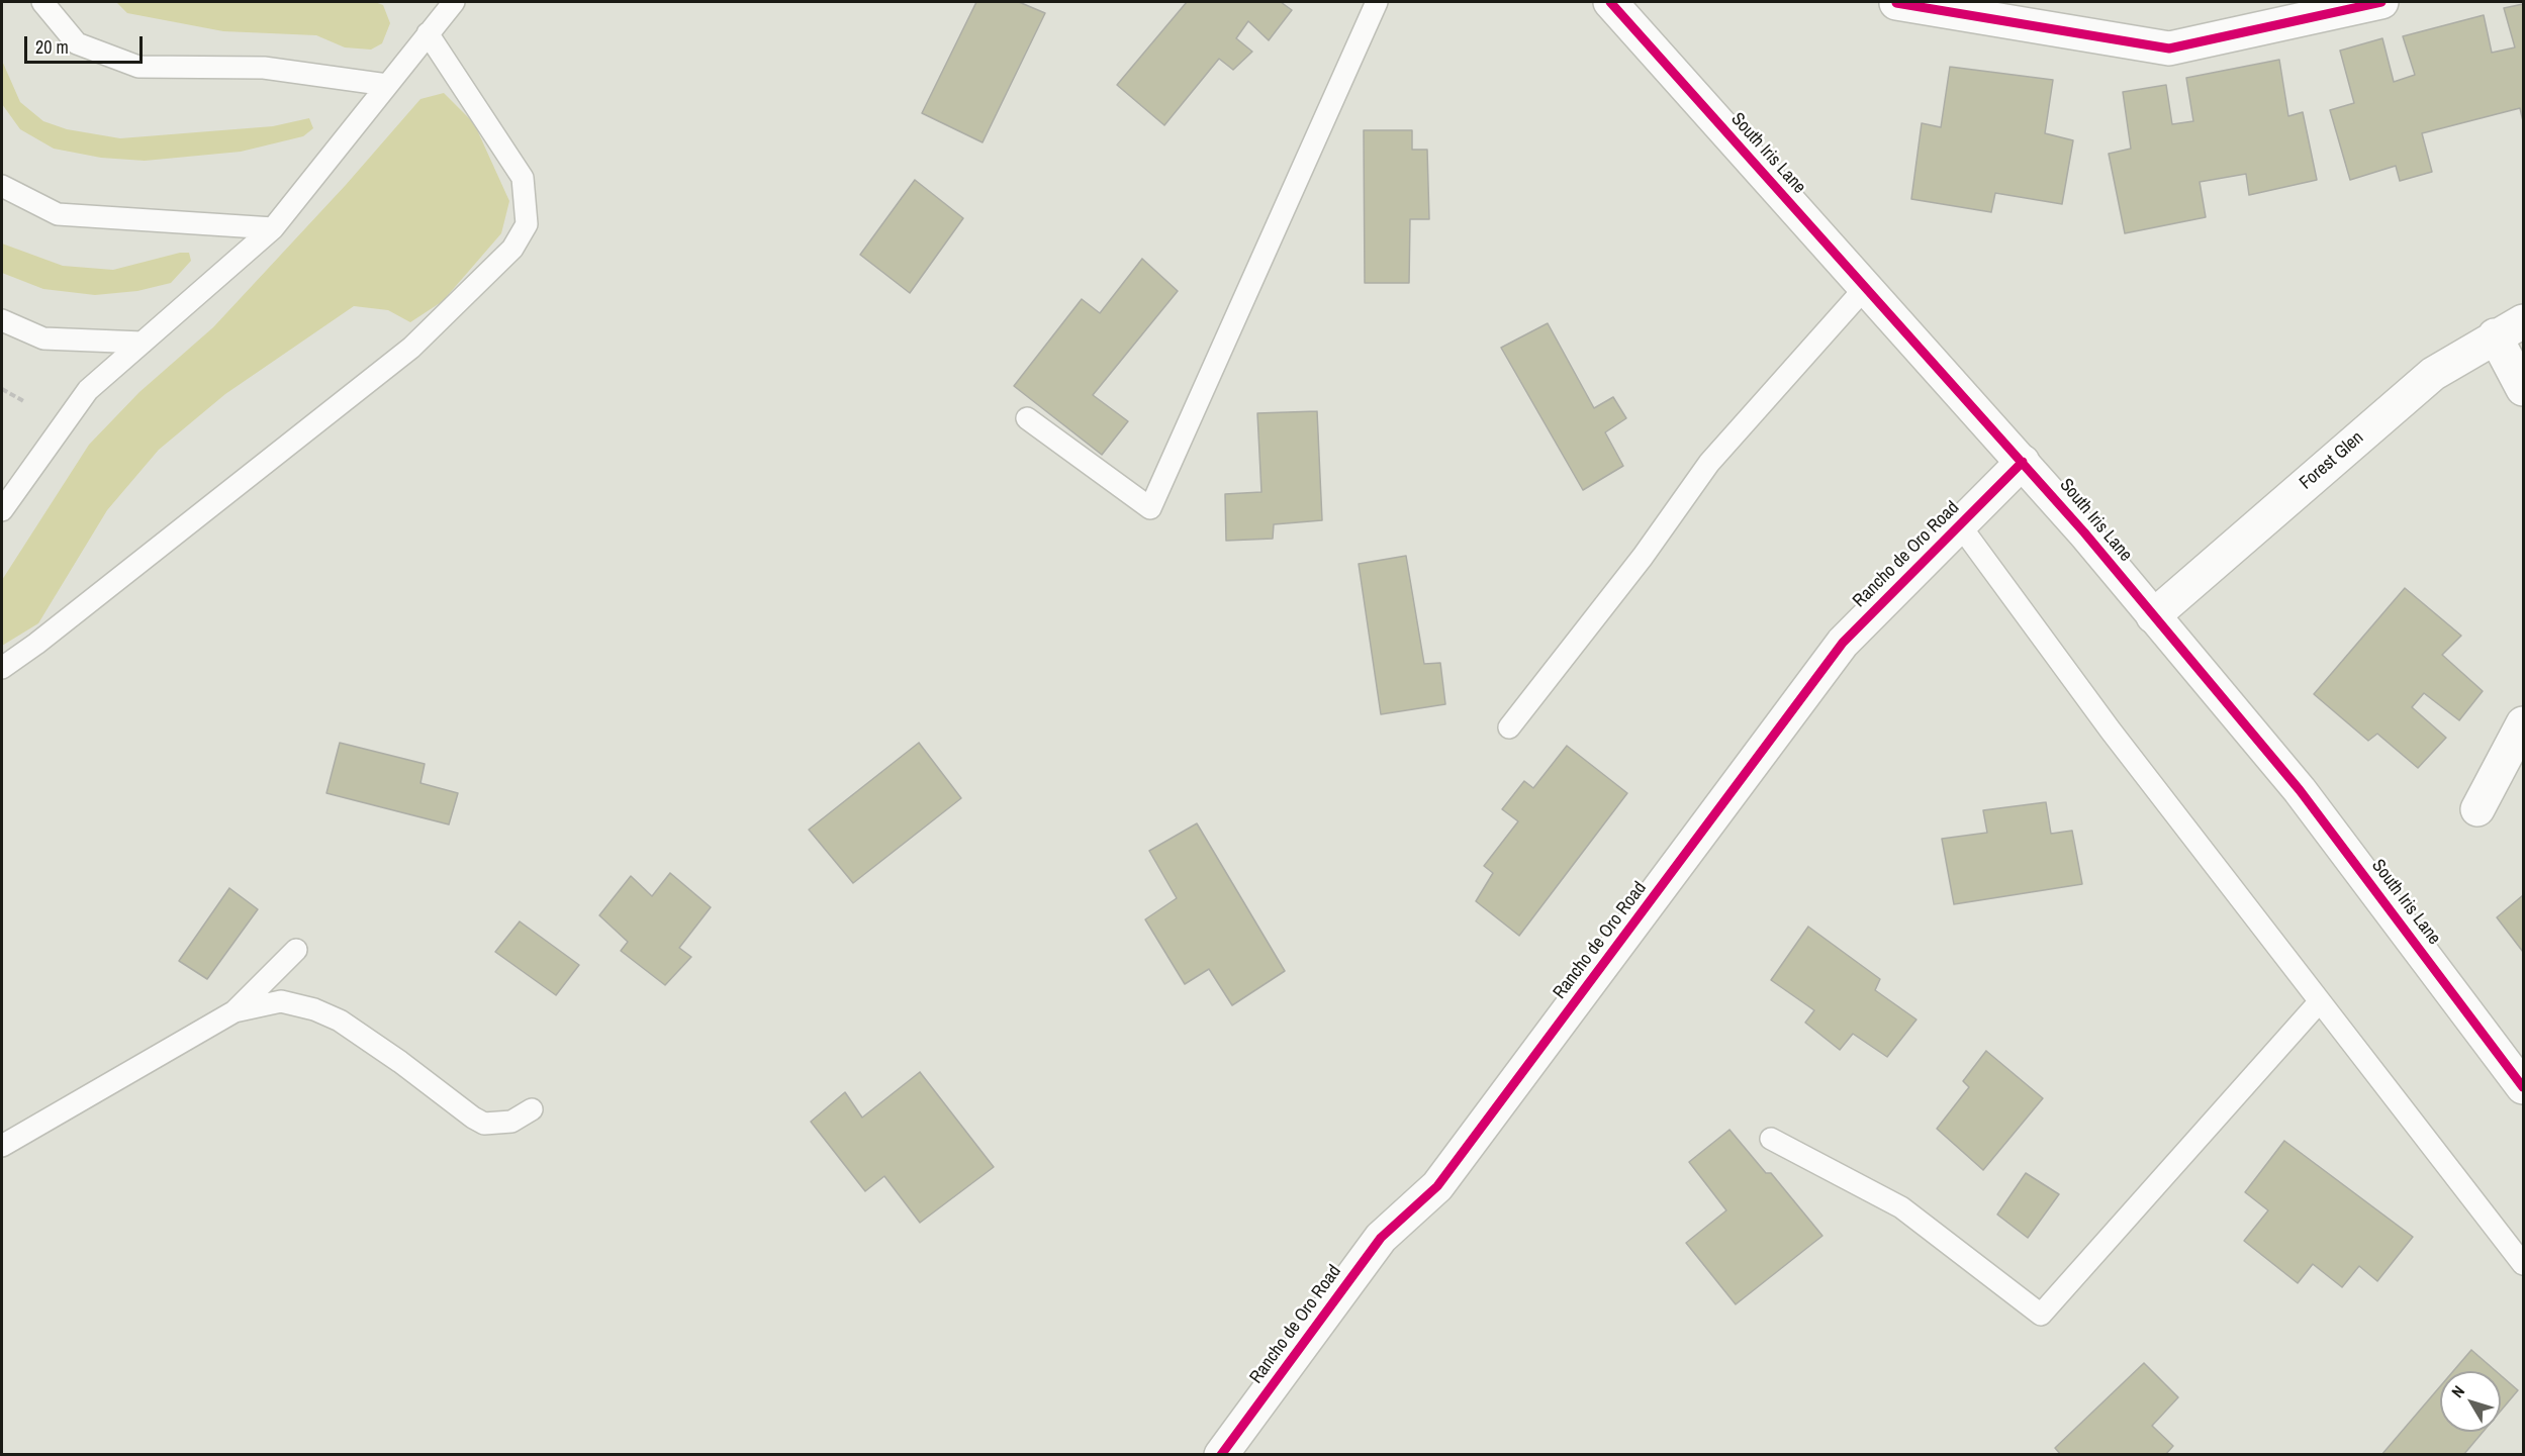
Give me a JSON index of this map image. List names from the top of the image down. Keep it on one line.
{"streets":{"street":["South Iris Lane","Forest Glen","Rancho de Oro Road"]},"crossings":[["South Iris Lane","Forest Glen"],["South Iris Lane","Rancho de Oro Road"]],"scale_bar":"20 m","north":"top left"}
